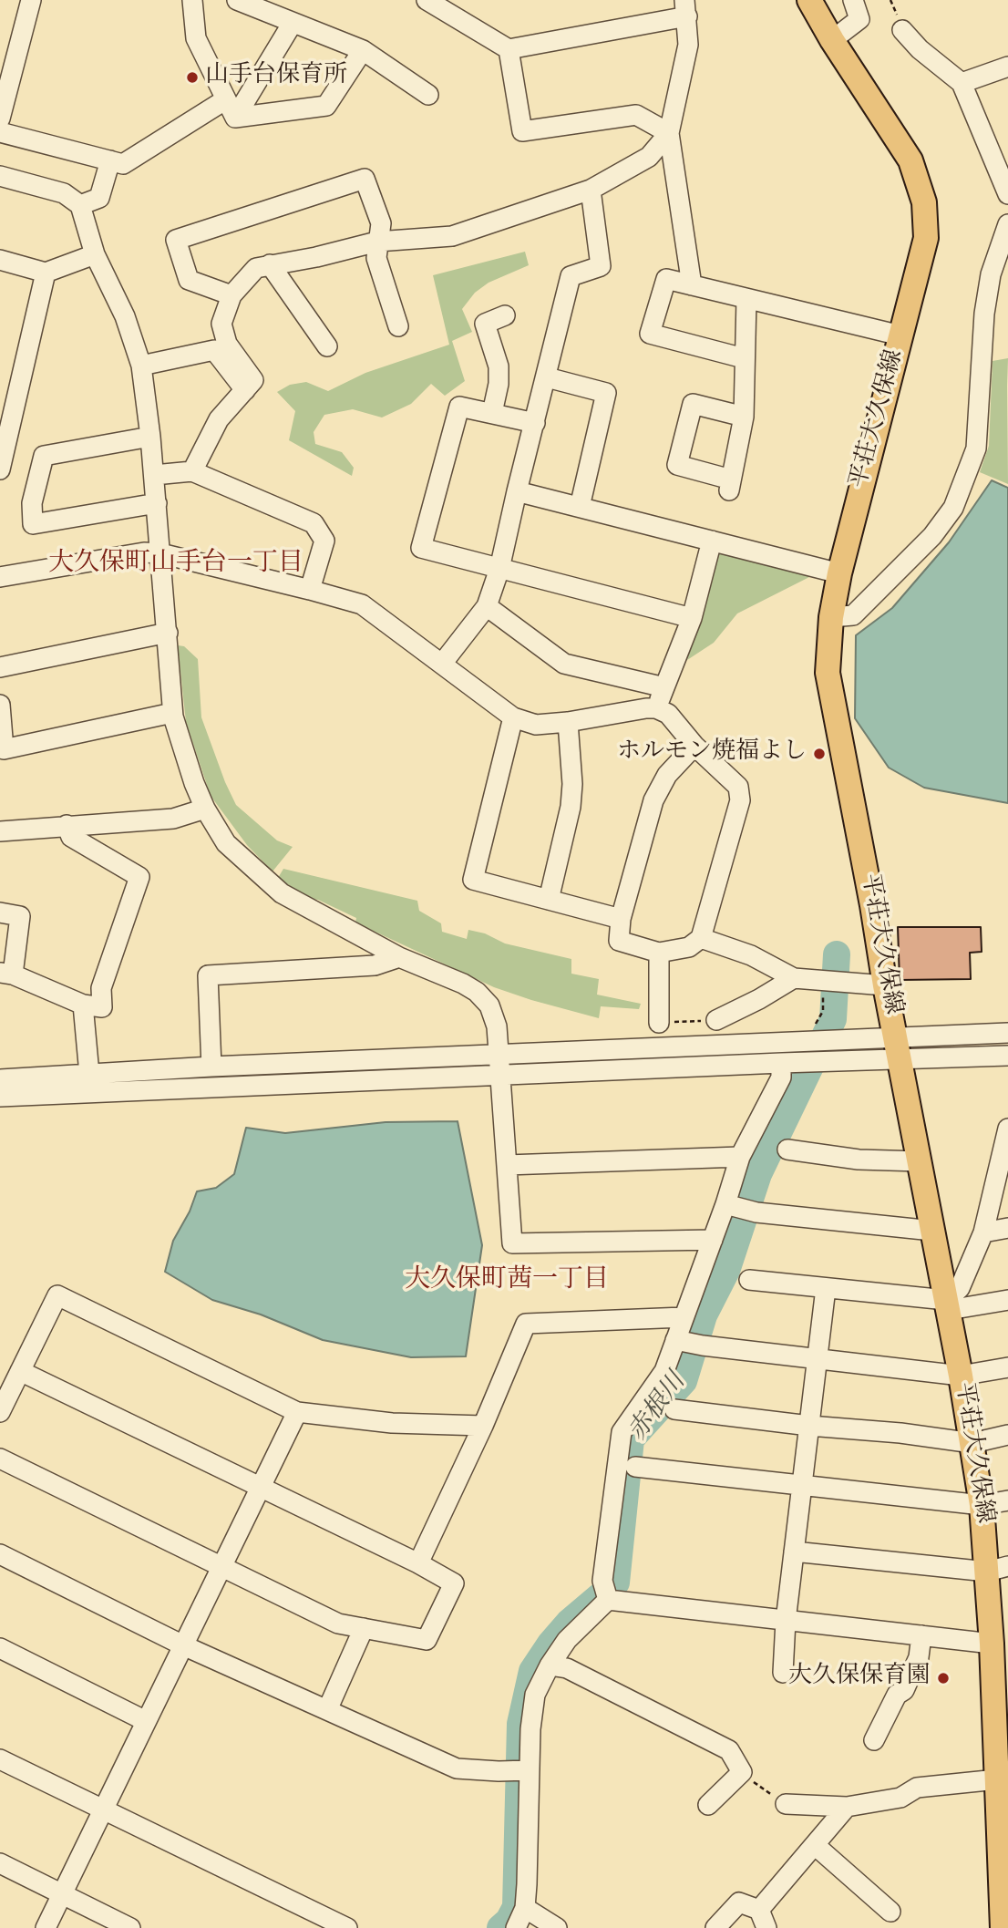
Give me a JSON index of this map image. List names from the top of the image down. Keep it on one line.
{"streets":{"main road":["平荘大久保線"]},"districts":["大久保町山手台一丁目","大久保町茜一丁目"],"water":["赤根川"],"places":["山手台保育所","ホルモン焼福よし","大久保保育園"]}
